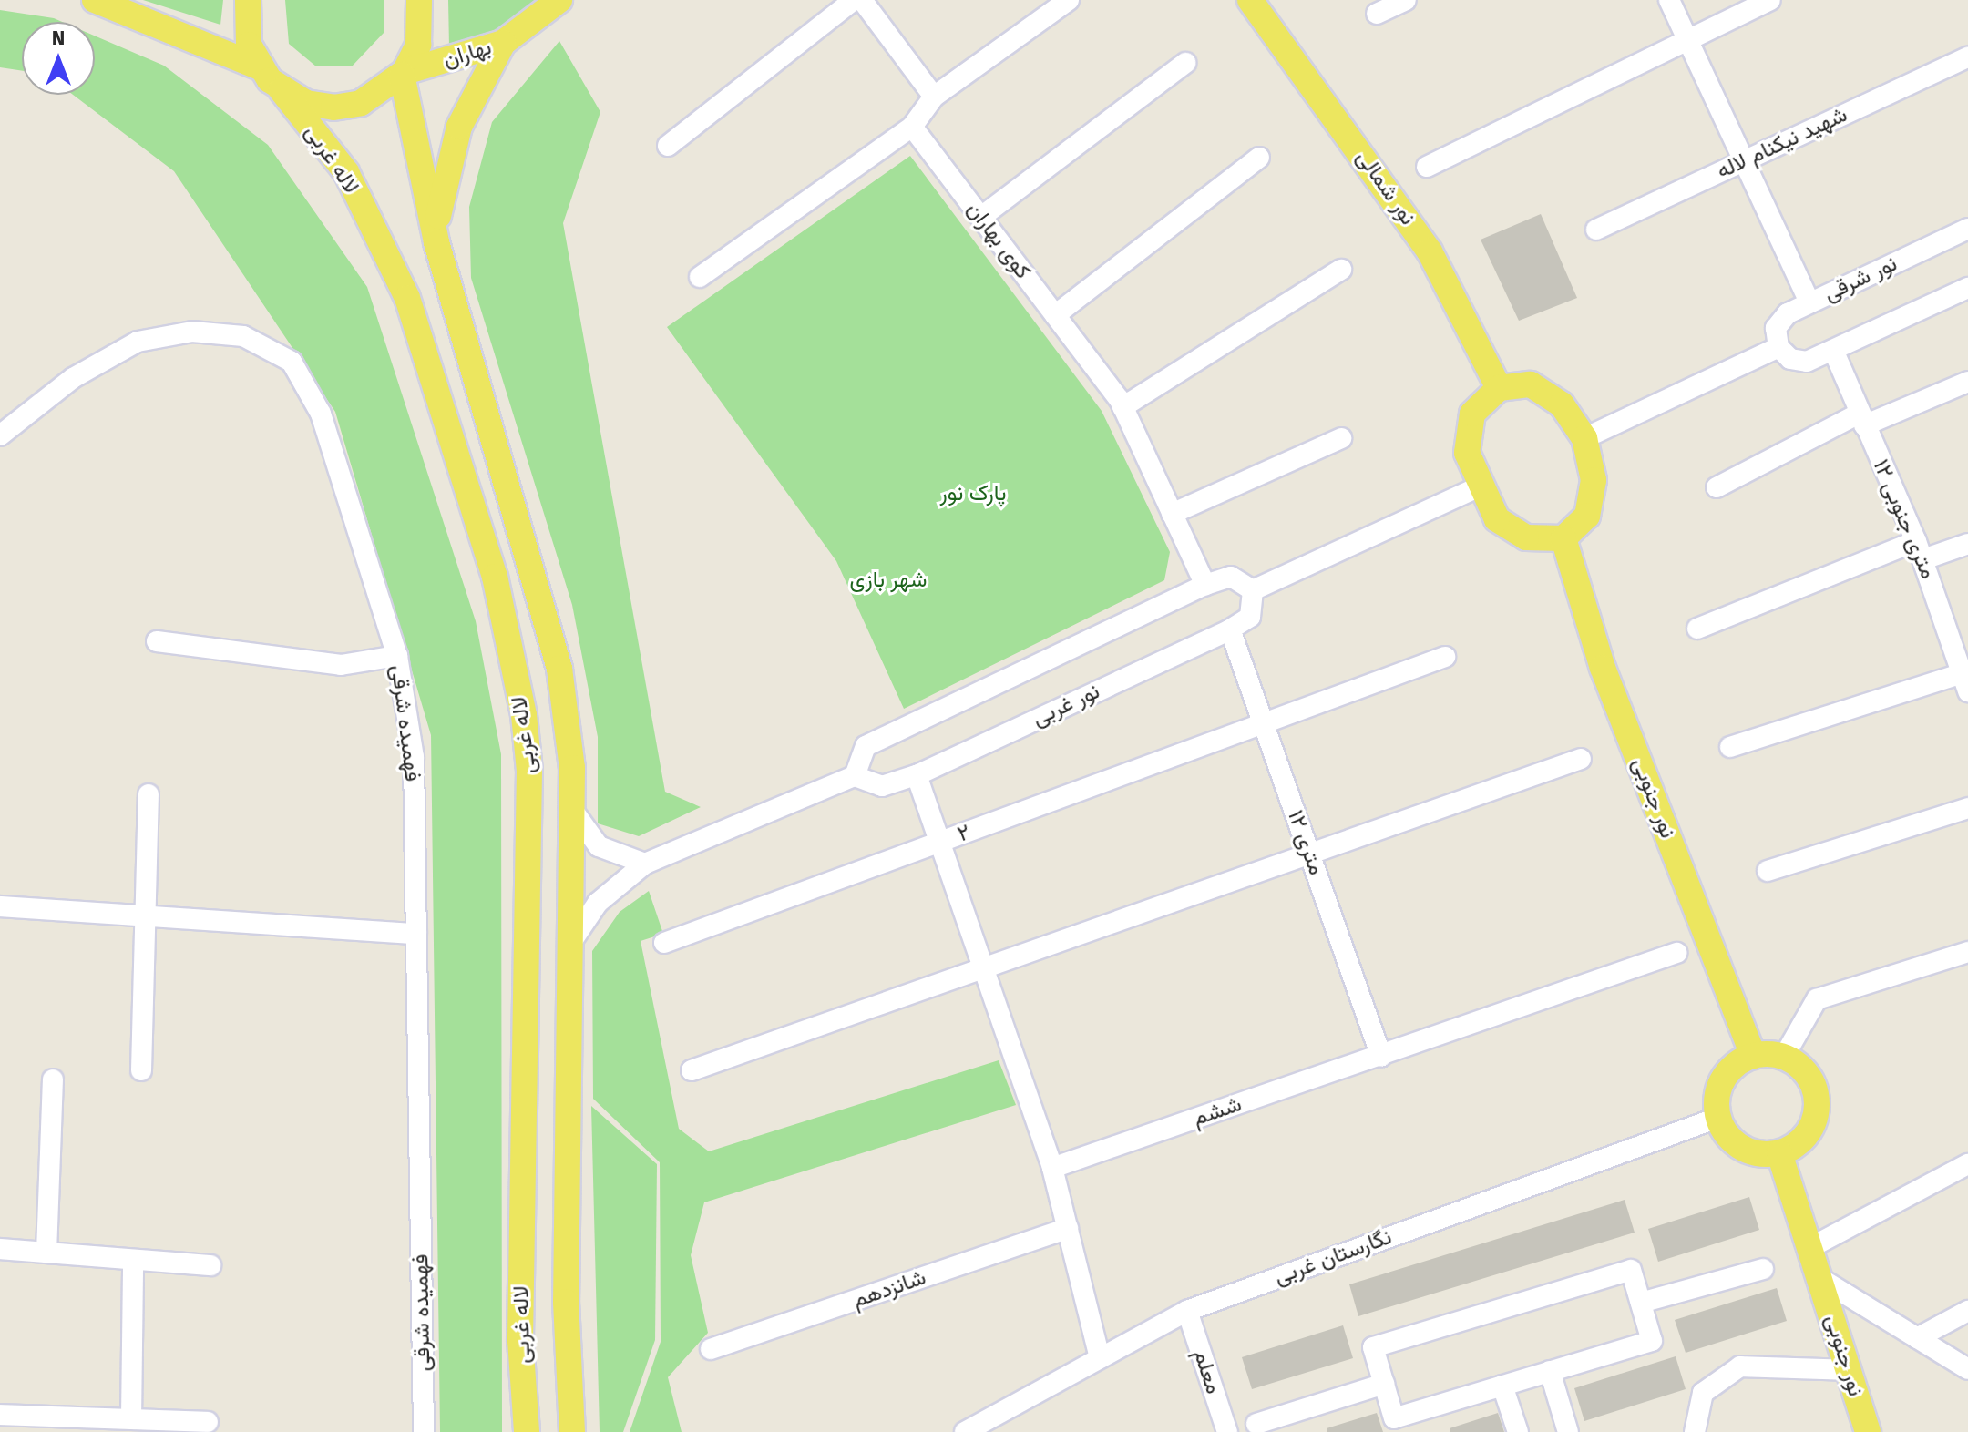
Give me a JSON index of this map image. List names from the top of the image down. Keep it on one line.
{"streets":{"main road":["بهاران","لاله غربی","نور شمالی","نور جنوبی"],"street":["شهید نیکنام لاله","کوی بهاران","نور شرقی","۱۲ متری جنوبی","نور غربی","فهمیده شرقی","۲","۱۲ متری","ششم","نگارستان غربی","شانزدهم","معلم"]},"crossings":[["بهاران","لاله غربی"],["نور شمالی","نور جنوبی"],["نور غربی","۱۲ متری"],["نور جنوبی","نگارستان غربی"],["۲","۱۲ متری"],["۱۲ متری","ششم"],["نگارستان غربی","معلم"]],"parks":["پارک نور","شهر بازی"],"north":"top"}
